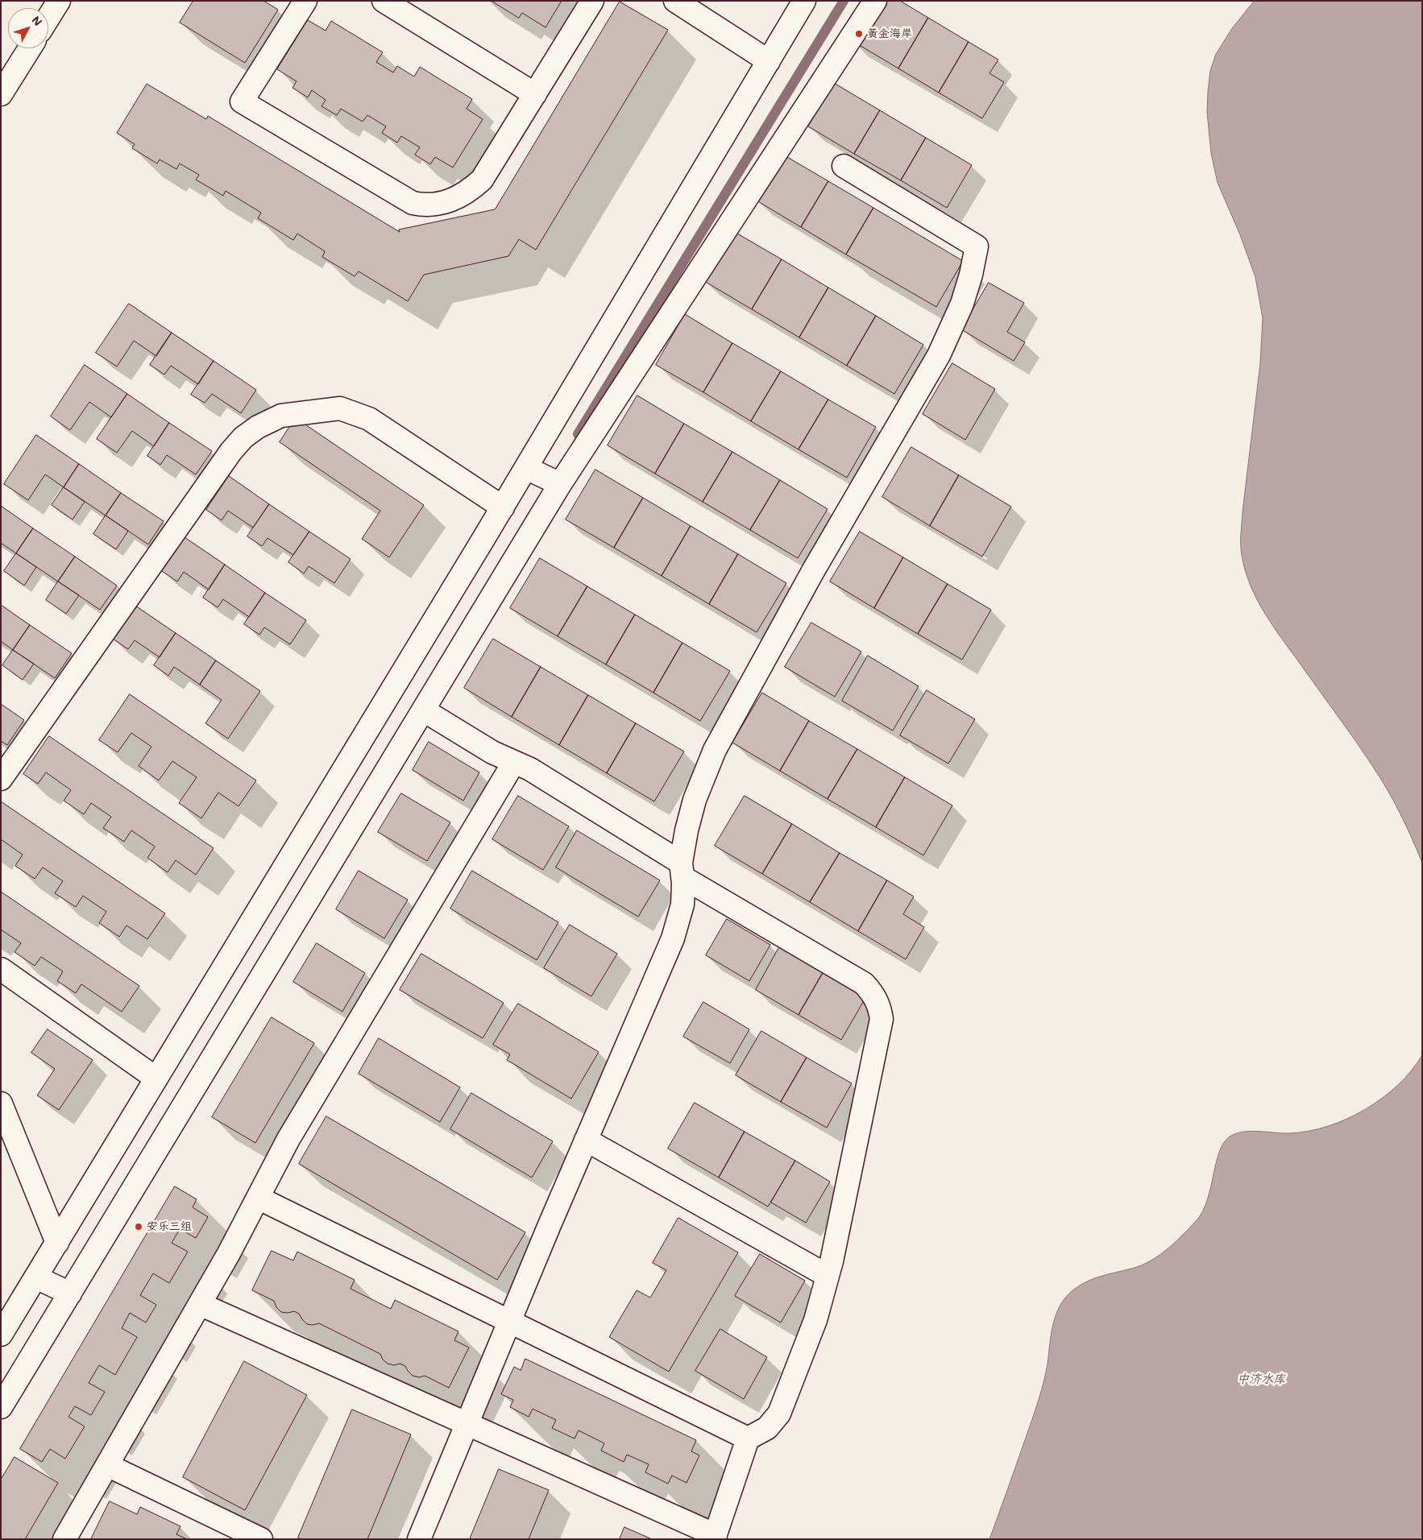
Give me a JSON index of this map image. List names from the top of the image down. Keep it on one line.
{"water":["中济水库"],"places":["黄金海岸","安乐三组"],"north":"top right"}
